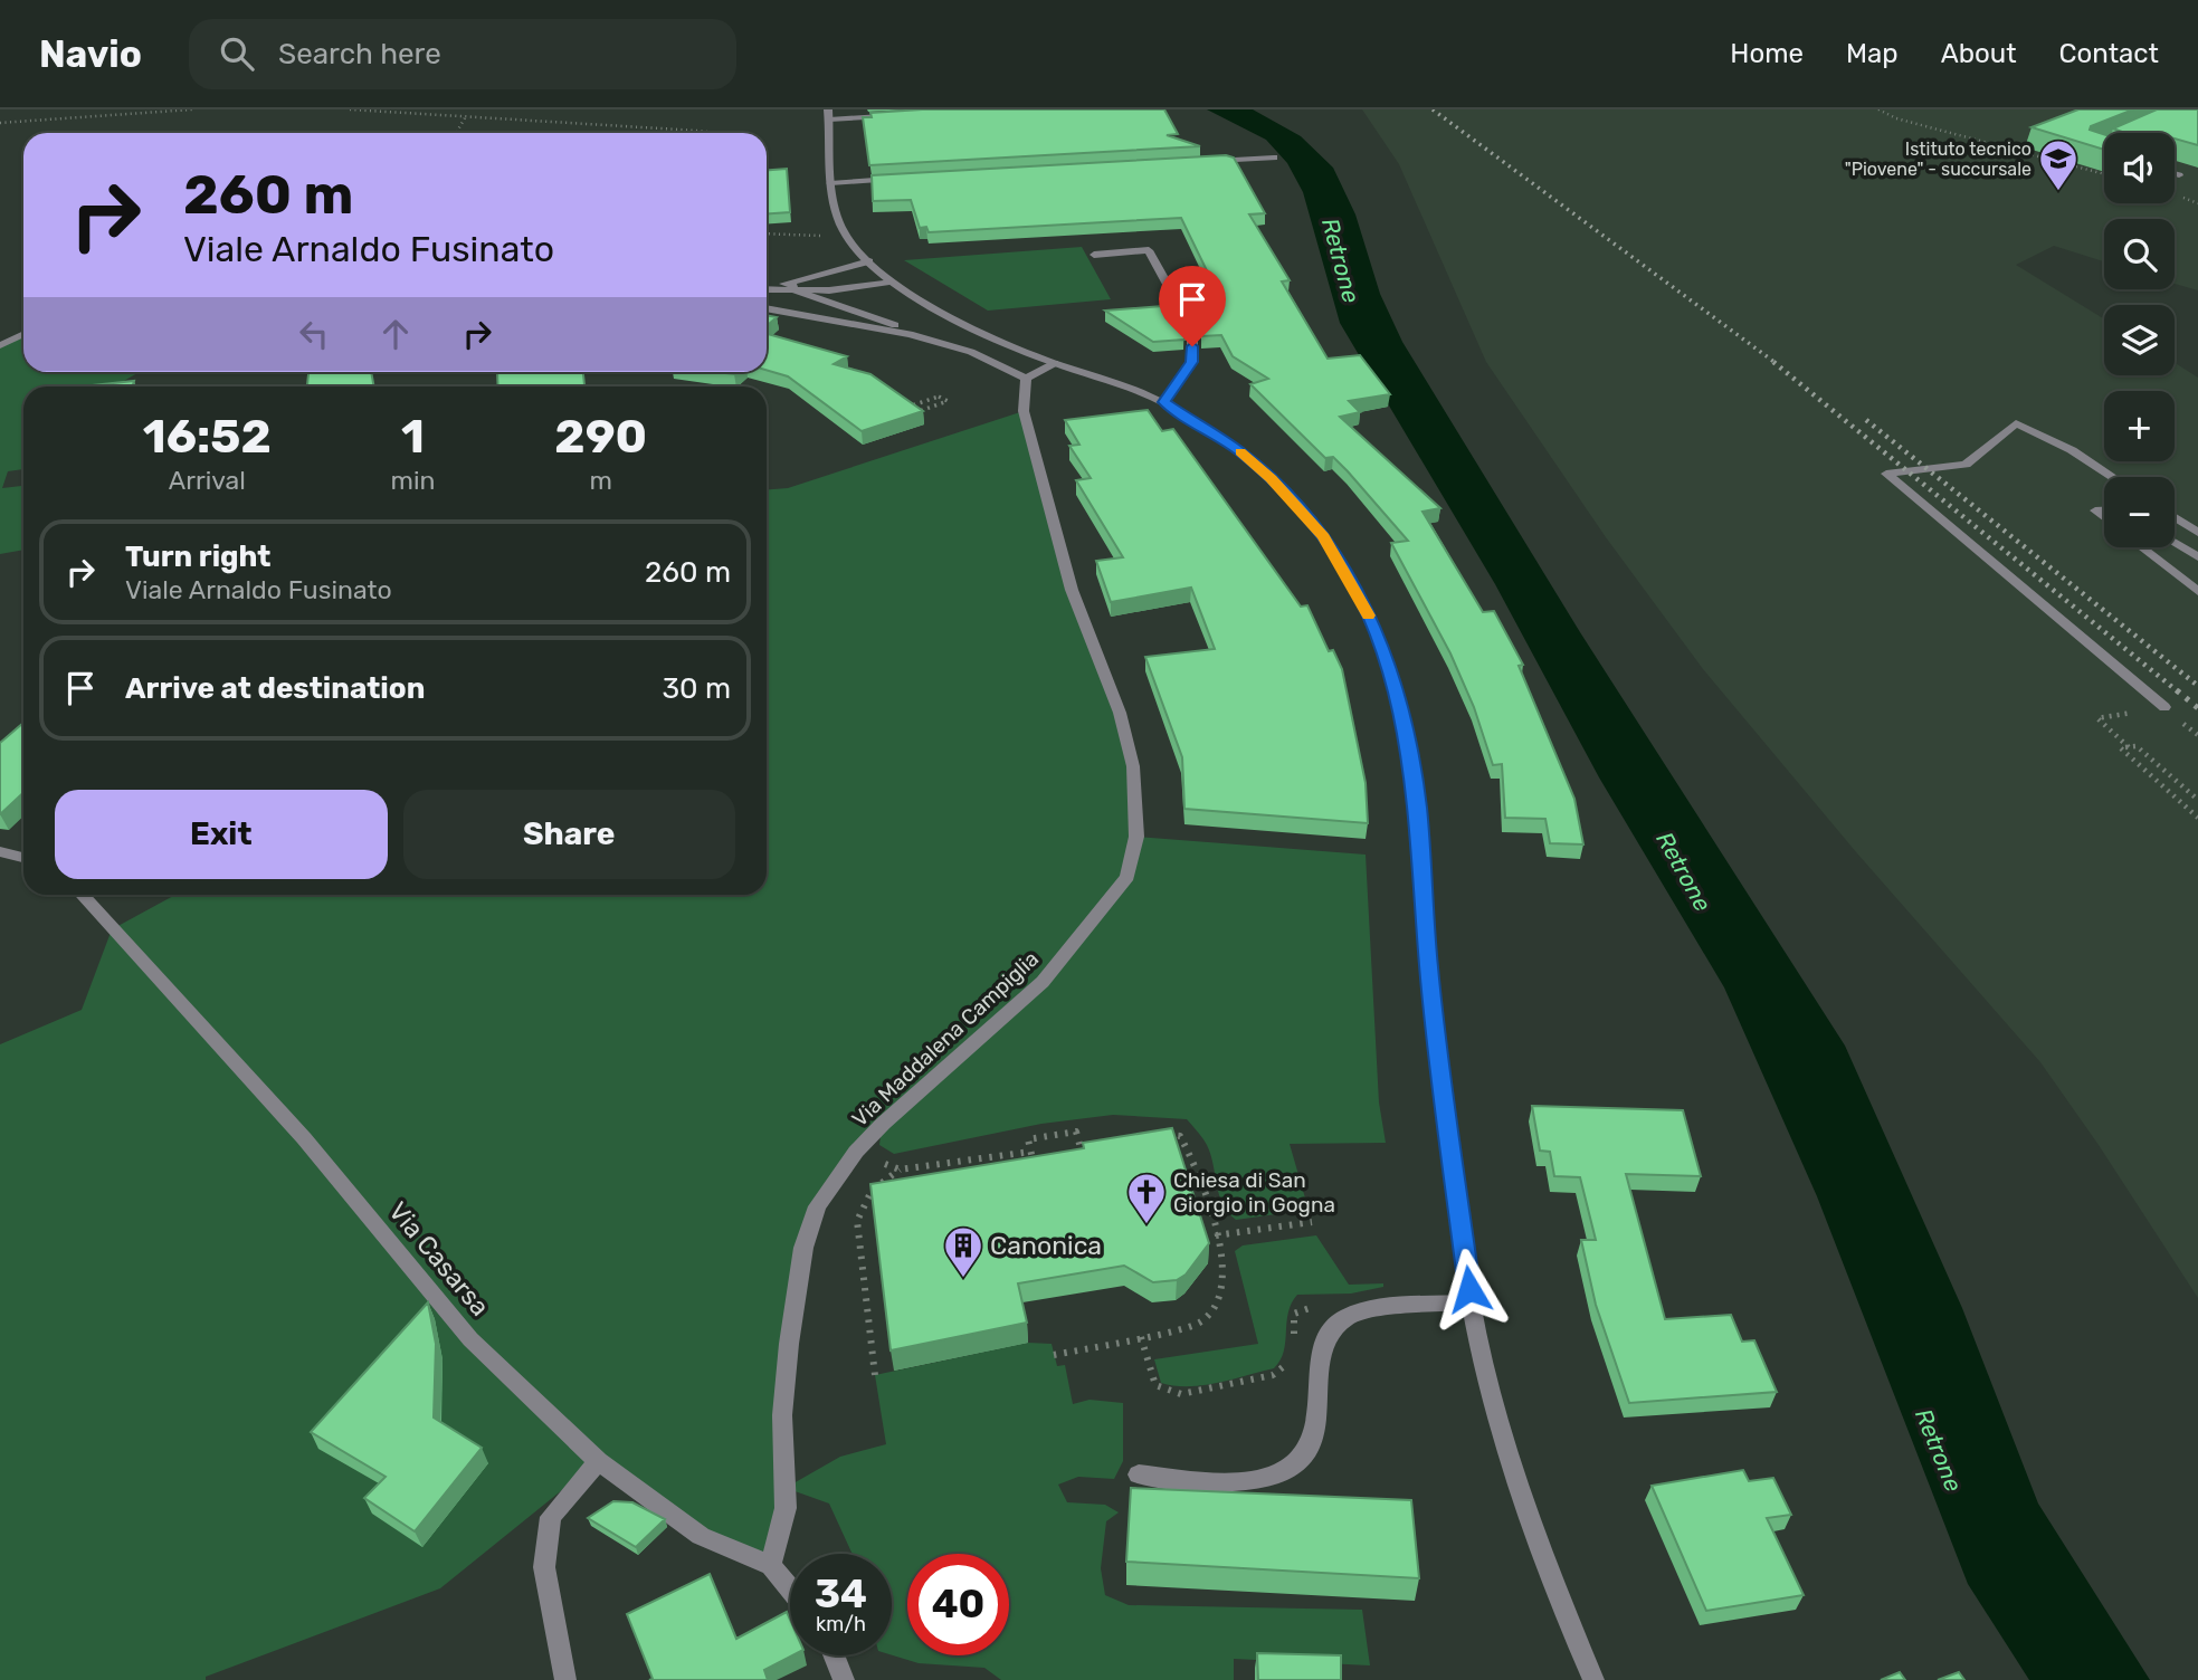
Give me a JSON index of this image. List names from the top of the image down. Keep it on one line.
{"streets":{"street":["Via Maddalena Campiglia","Via Casarsa"]},"crossings":[["Via Maddalena Campiglia","Via Casarsa"]],"water":["Retrone"],"places":{"school or university":["Istituto tecnico \"Piovene\" - succursale"],"church":["Chiesa di San Giorgio in Gogna"],"building":["Canonica"]},"page":{"header":"Navio","search":"Search here","nav":["Home","Map","About","Contact"],"map_buttons":["+","−"],"turn":["260 m","Viale Arnaldo Fusinato"],"eta":["16:52","Arrival","1","min","290","m"],"list":[{"name":"Turn right","note":"Viale Arnaldo Fusinato","value":"260 m"},{"name":"Arrive at destination","value":"30 m"}],"buttons":["Exit","Share"],"speed":"34 km/h","limit":"40"}}
